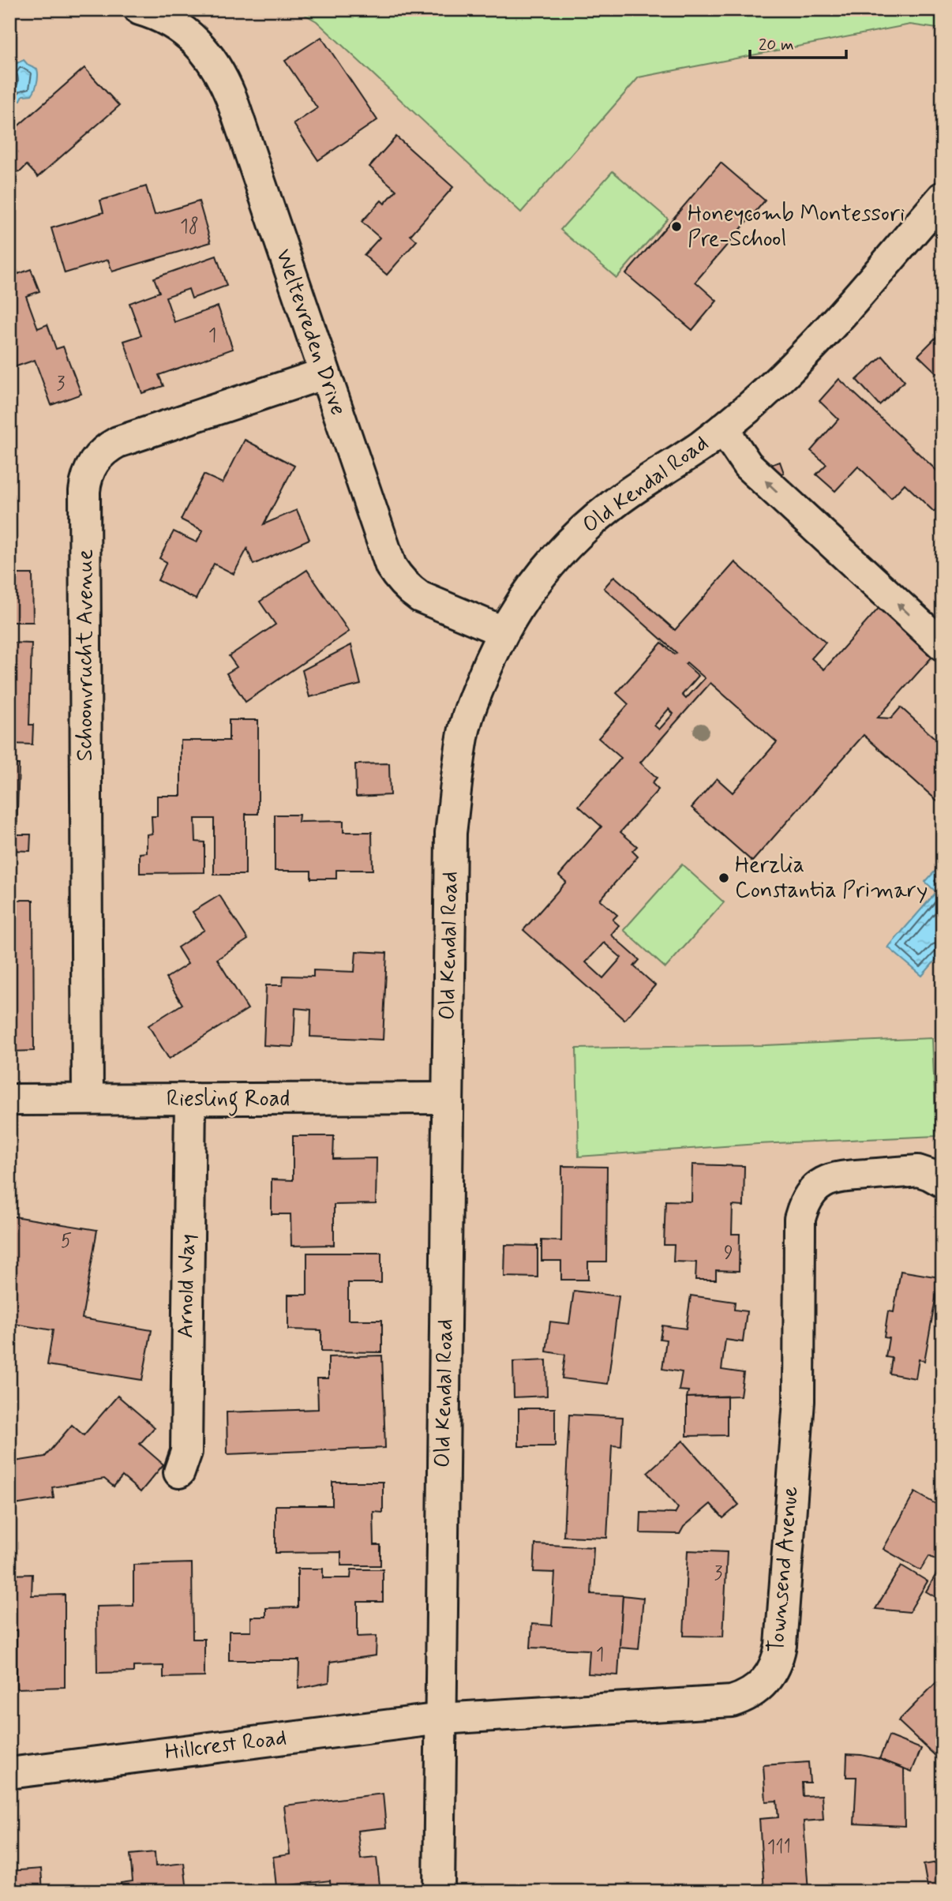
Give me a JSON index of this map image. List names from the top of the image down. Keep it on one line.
{"streets":{"street":["Weltevreden Drive","Old Kendal Road","Schoonvrucht Avenue","Riesling Road","Arnold Way","Townsend Avenue","Hillcrest Road"]},"crossings":[["Weltevreden Drive","Old Kendal Road"],["Weltevreden Drive","Schoonvrucht Avenue"],["Old Kendal Road","Riesling Road"],["Old Kendal Road","Townsend Avenue"],["Old Kendal Road","Hillcrest Road"],["Schoonvrucht Avenue","Riesling Road"],["Riesling Road","Arnold Way"],["Townsend Avenue","Hillcrest Road"]],"places":["Honeycomb Montessori Pre-School","Herzlia Constantia Primary"],"house_numbers":["18","1","3","5","9","3","1","111"],"scale_bar":"20 m"}
